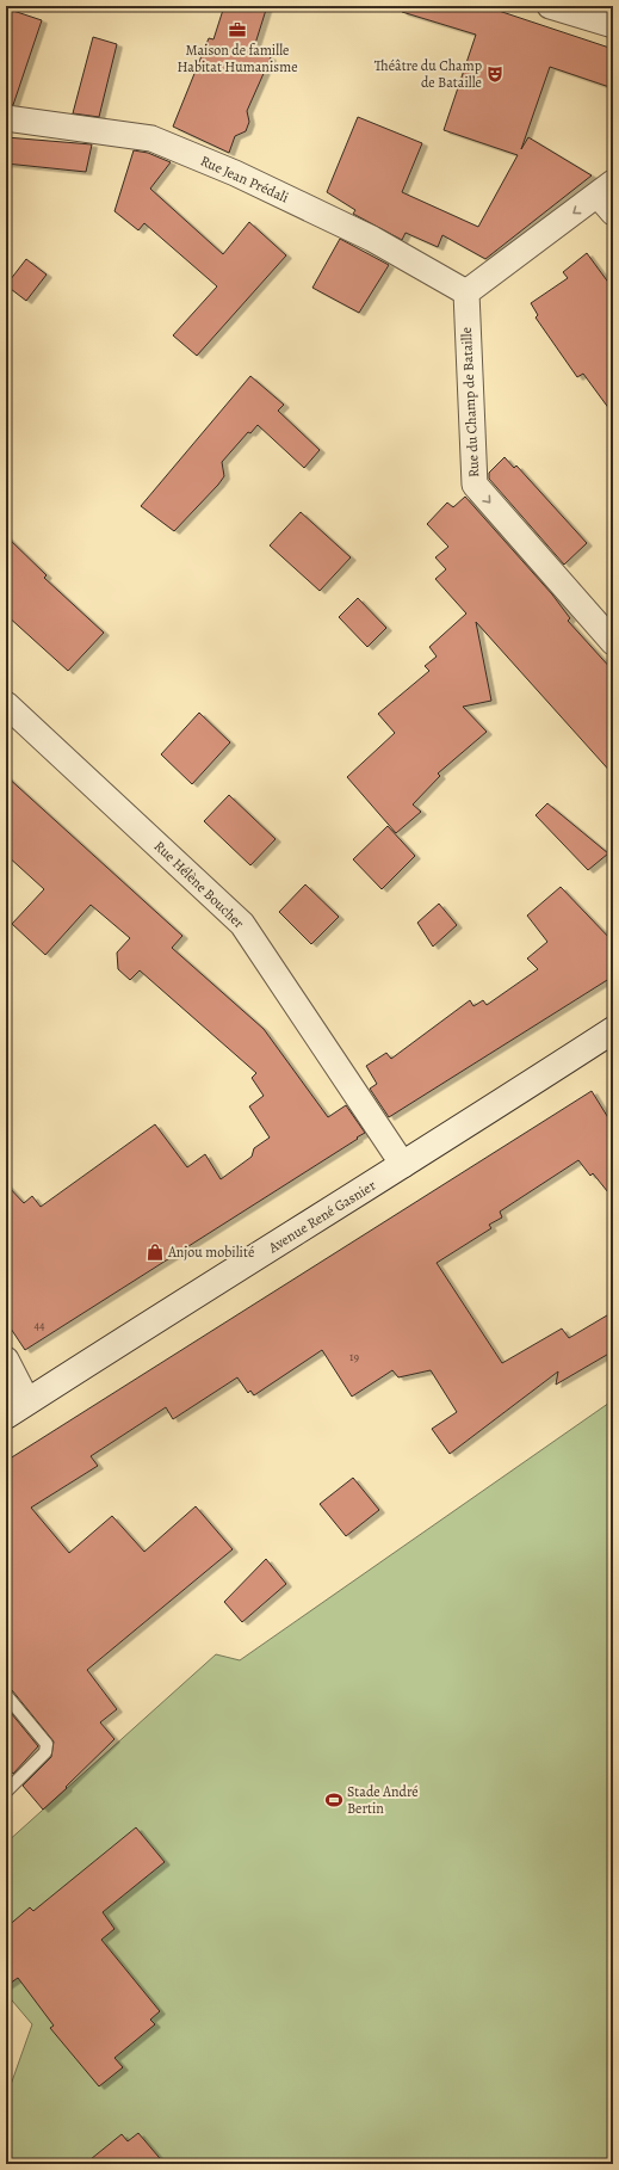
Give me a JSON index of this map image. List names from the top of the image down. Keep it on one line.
{"streets":{"main road":["Avenue René Gasnier"],"street":["Rue Jean Prédali","Rue du Champ de Bataille","Rue Hélène Boucher"]},"crossings":[["Rue Jean Prédali","Rue du Champ de Bataille"],["Rue Hélène Boucher","Avenue René Gasnier"]],"one_way":["Rue du Champ de Bataille"],"places":{"office":["Maison de famille Habitat Humanisme"],"theatre":["Théâtre du Champ de Bataille"],"shop":["Anjou mobilité"],"sports":["Stade André Bertin"]},"house_numbers":["44","19"]}
